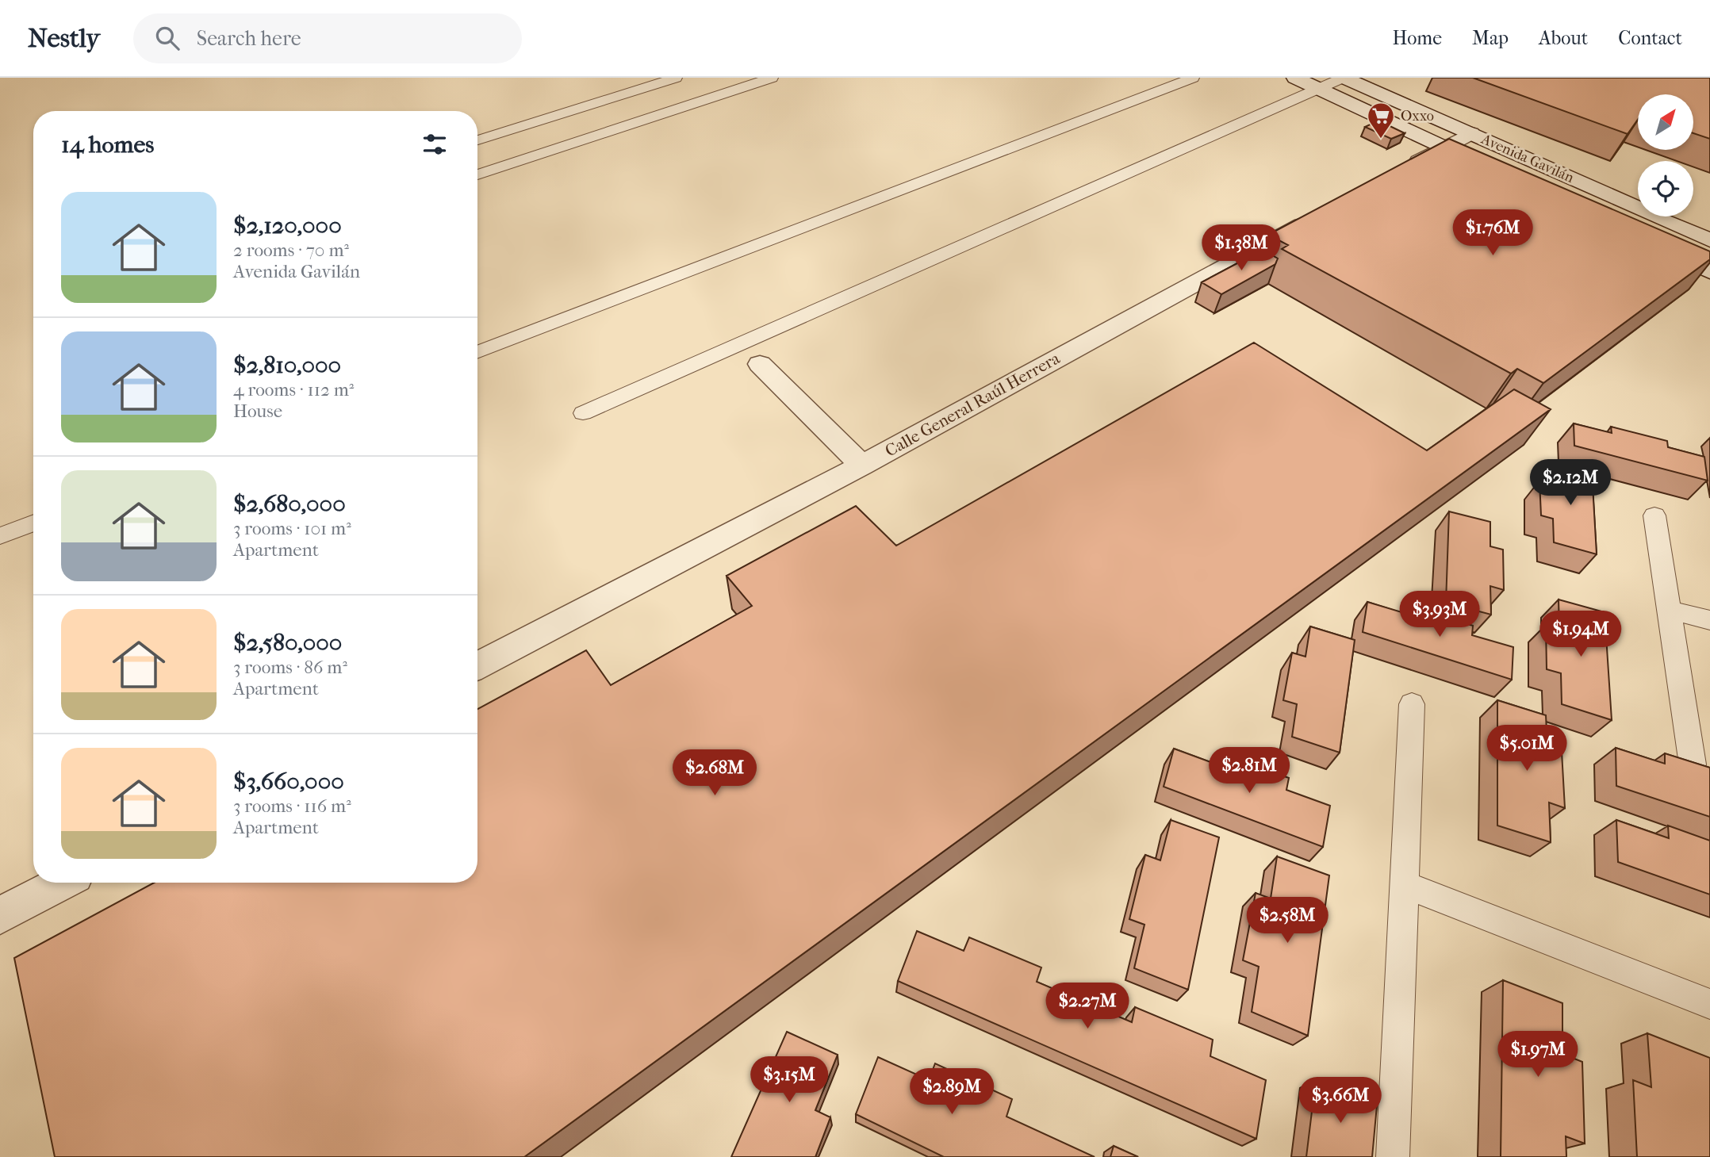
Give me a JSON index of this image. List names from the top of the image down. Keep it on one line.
{"streets":{"street":["Avenida Gavilán","Calle General Raúl Herrera"]},"places":{"supermarket":["Oxxo"]},"north":"top right","page":{"header":"Nestly","search":"Search here","nav":["Home","Map","About","Contact"],"heading":"14 homes","list":[{"name":"$2,120,000","note":"2 rooms · 70 m² · Avenida Gavilán"},{"name":"$2,810,000","note":"4 rooms · 112 m² · House"},{"name":"$2,680,000","note":"3 rooms · 101 m² · Apartment"},{"name":"$2,580,000","note":"3 rooms · 86 m² · Apartment"},{"name":"$3,660,000","note":"3 rooms · 116 m² · Apartment"}],"price":["$1.76M","$1.38M","$2.12M","$3.93M","$1.94M","$5.01M","$2.81M","$2.68M","$2.58M","$2.27M","$1.97M","$3.15M","$2.89M","$3.66M"]}}
